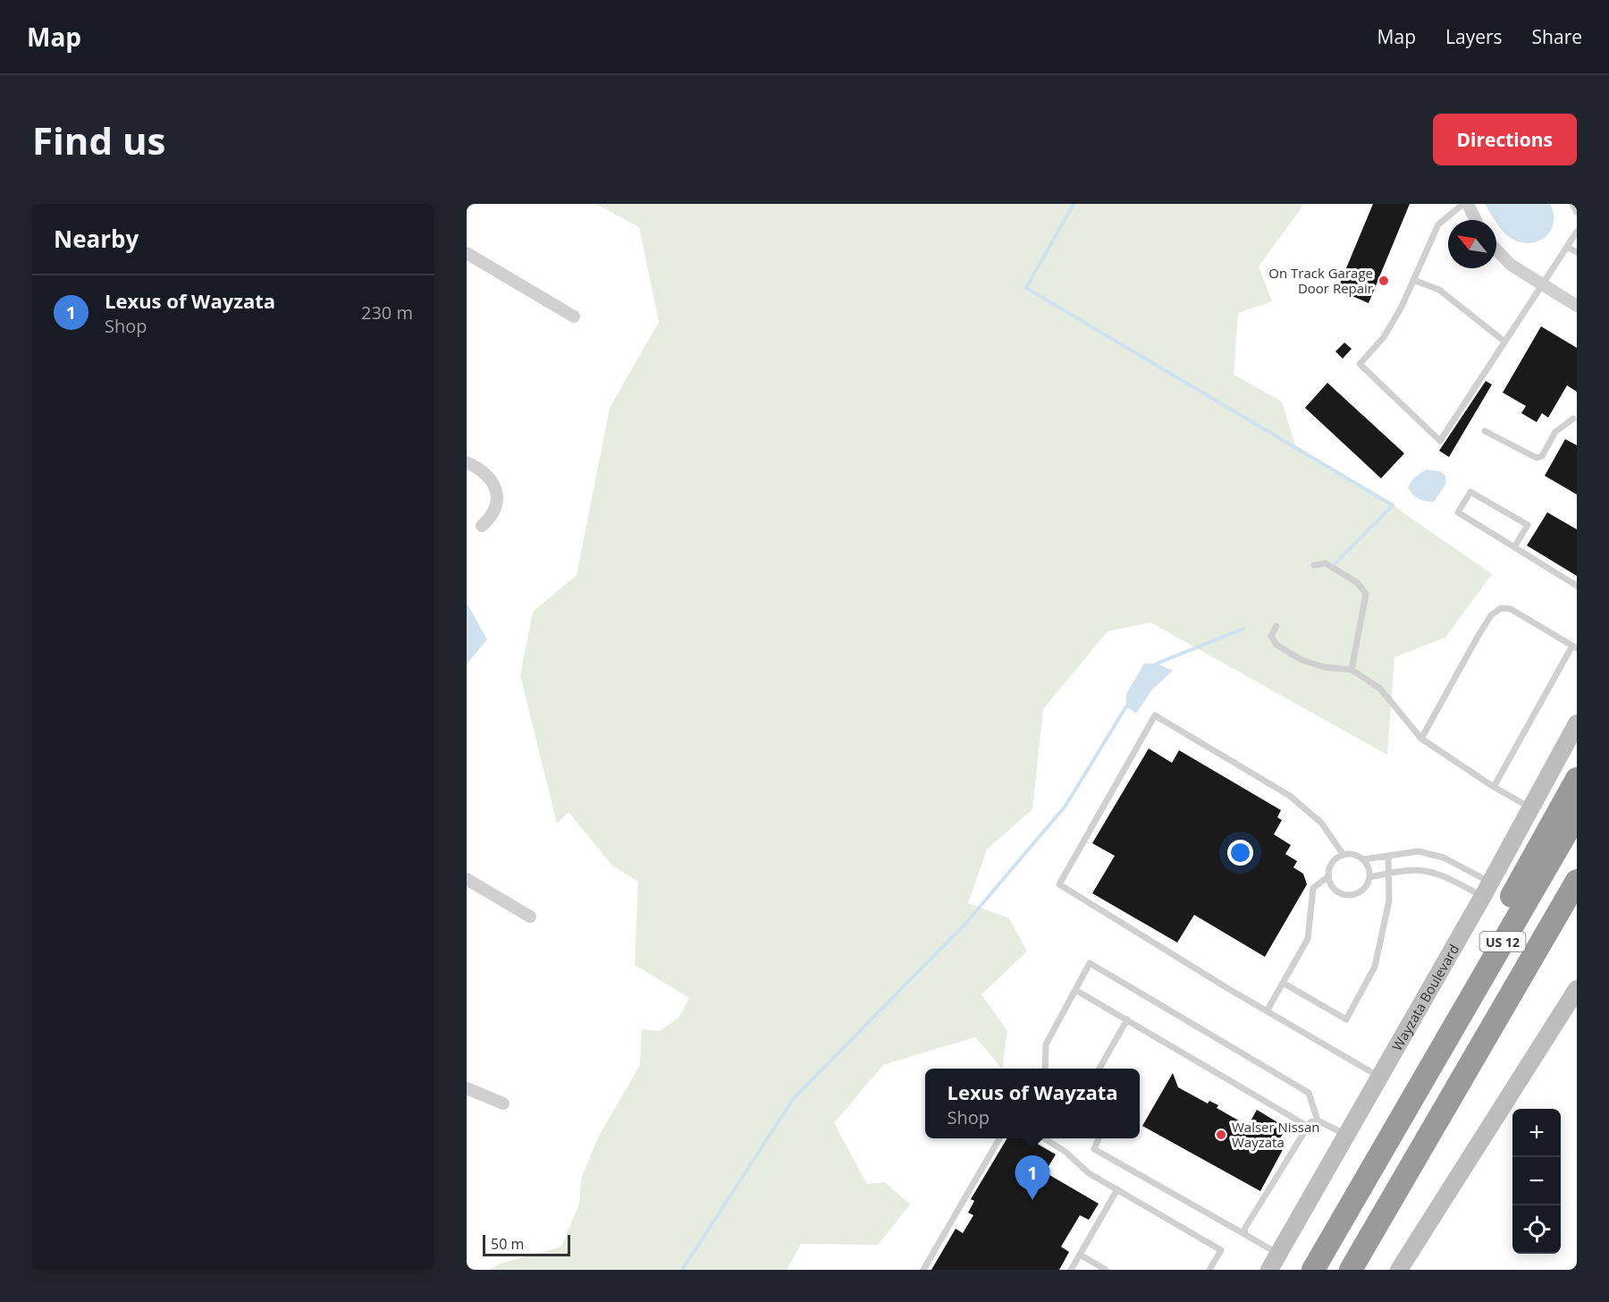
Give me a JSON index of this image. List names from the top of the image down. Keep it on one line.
{"streets":{"highway":["US 12"],"street":["Wayzata Boulevard"]},"places":["On Track Garage Door Repair","Walser Nissan Wayzata"],"scale_bar":"50 m","north":"top left","page":{"header":"Map","nav":["Map","Layers","Share"],"buttons":"Directions","title":"Find us","heading":"Nearby","list":[{"mark":"1","name":"Lexus of Wayzata","note":"Shop","value":"230 m"}],"popup":["Lexus of Wayzata","Shop"],"map_buttons":["+","−"],"pins":"1","scale":"50 m"}}
